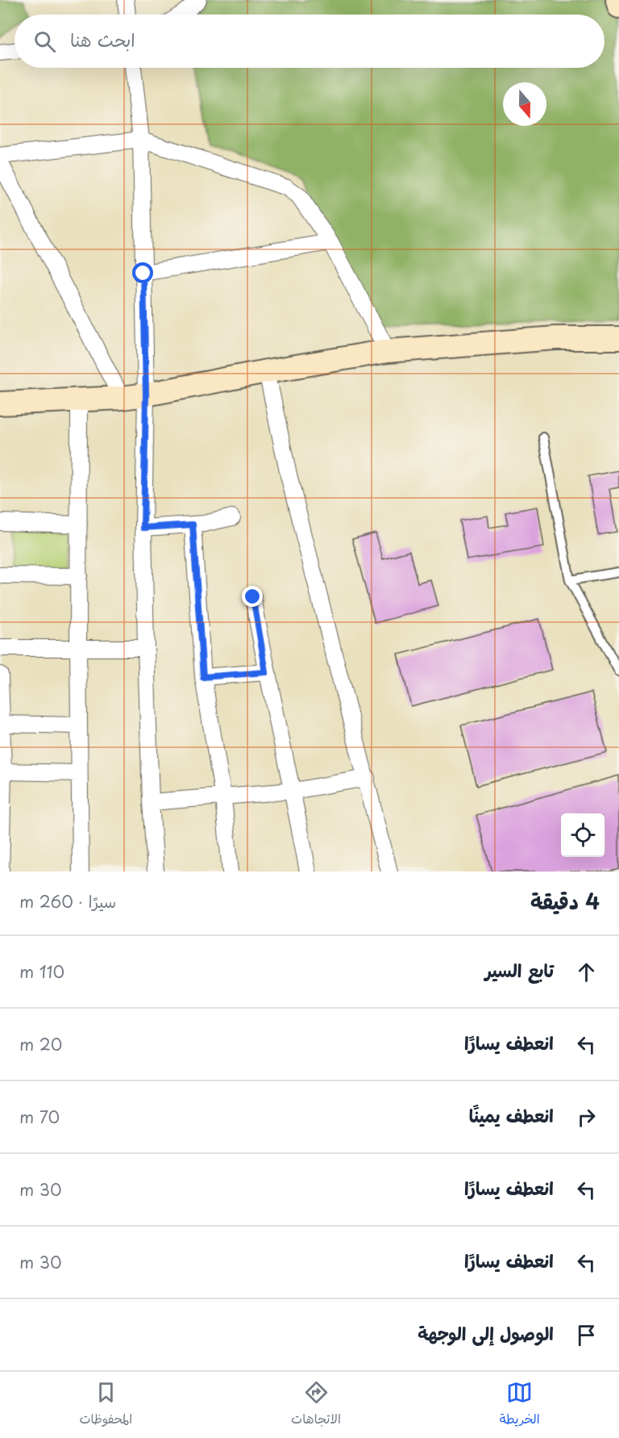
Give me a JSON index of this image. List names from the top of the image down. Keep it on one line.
{"north":"bottom","page":{"search":"ابحث هنا","heading":["4 دقيقة","سيرًا · 260 m"],"list":[["تابع السير","110 m"],["انعطف يسارًا","20 m"],["انعطف يمينًا","70 m"],["انعطف يسارًا","30 m"],["انعطف يسارًا","30 m"],"الوصول إلى الوجهة"],"nav":["الخريطة","الاتجاهات","المحفوظات"]}}
